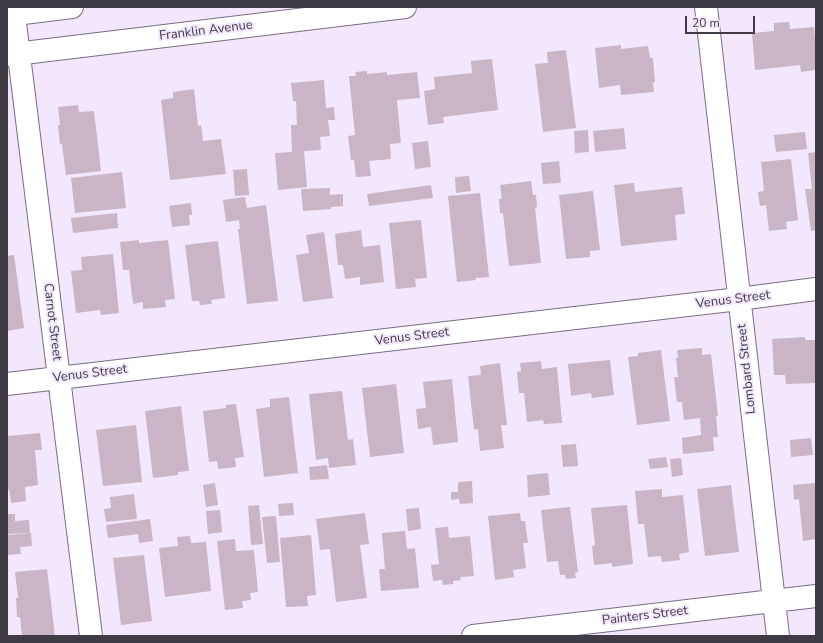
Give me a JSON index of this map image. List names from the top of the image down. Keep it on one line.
{"streets":{"street":["Franklin Avenue","Venus Street","Carnot Street","Lombard Street","Painters Street"]},"crossings":[["Franklin Avenue","Carnot Street"],["Venus Street","Carnot Street"],["Venus Street","Lombard Street"],["Lombard Street","Painters Street"]],"scale_bar":"20 m"}
